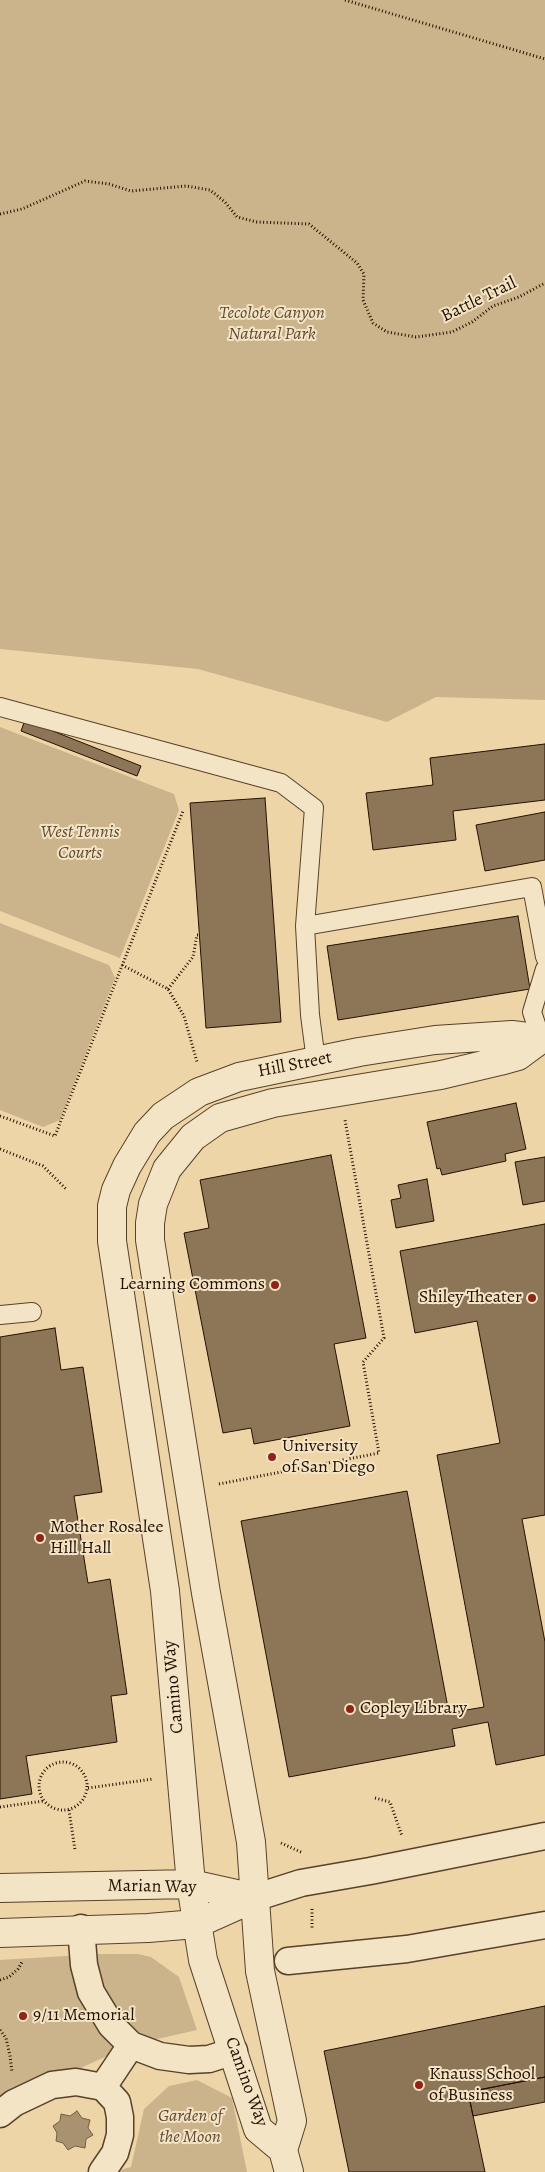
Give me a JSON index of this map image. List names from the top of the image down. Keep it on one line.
{"streets":{"street":["Hill Street","Camino Way","Marian Way"],"path":["Battle Trail"]},"crossings":[["Hill Street","Camino Way"],["Camino Way","Marian Way"]],"parks":["Tecolote Canyon Natural Park","West Tennis Courts","Garden of the Moon"],"places":["Learning Commons","Shiley Theater","University of San Diego","Mother Rosalee Hill Hall","Copley Library","9/11 Memorial","Knauss School of Business"]}
